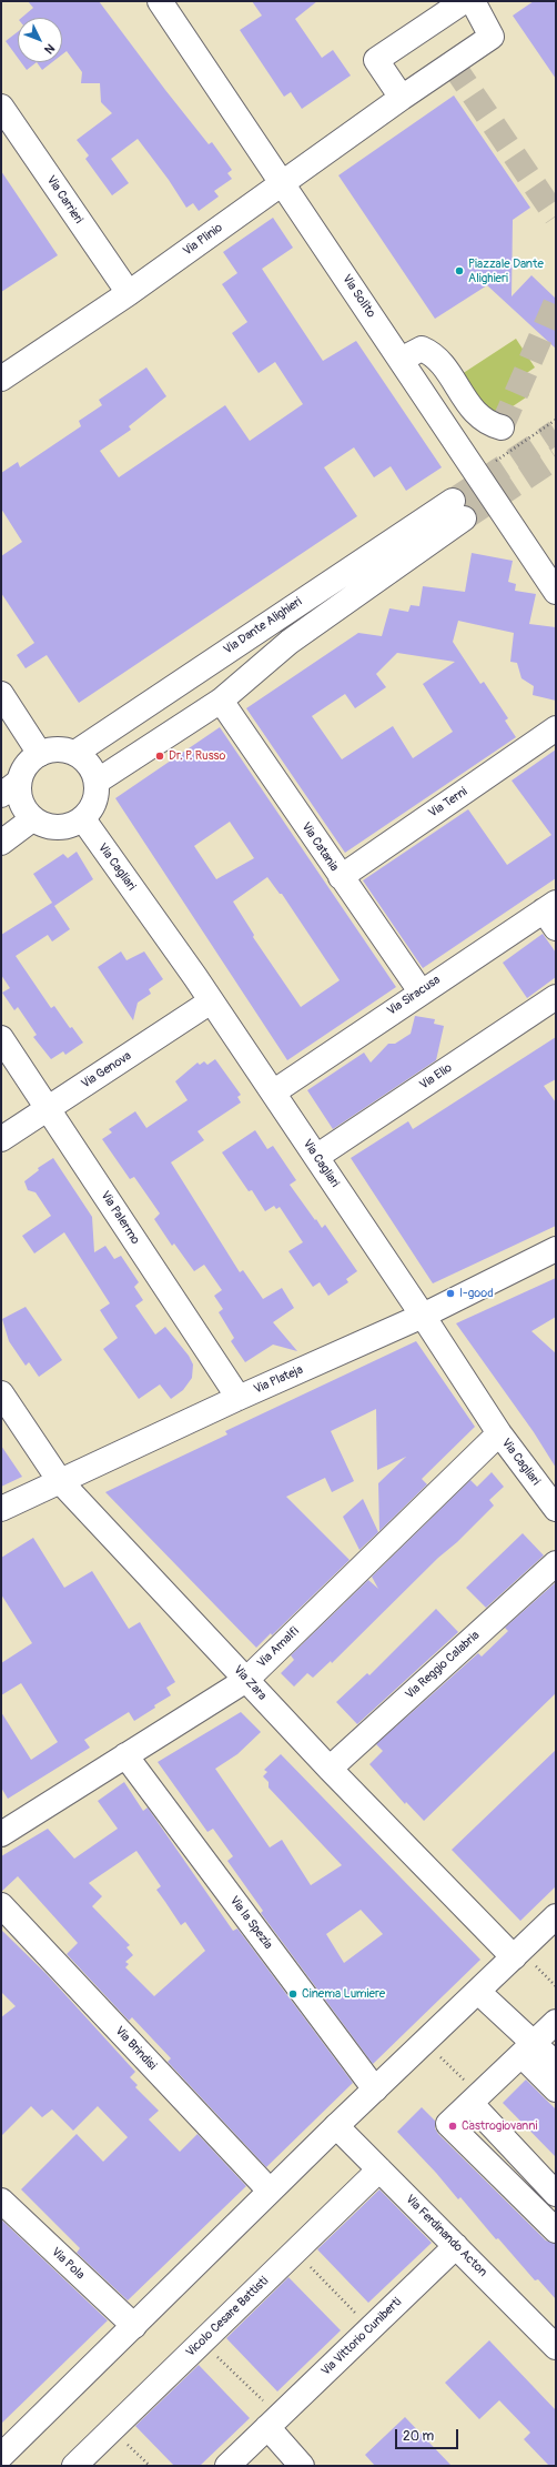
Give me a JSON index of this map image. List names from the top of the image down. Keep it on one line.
{"streets":{"street":["Via Carrieri","Via Plinio","Via Solìto","Via Dante Alighieri","Via Terni","Via Catania","Via Cagliari","Via Siracusa","Via Genova","Via Elio","Via Palermo","Via Plateja","Via Amalfi","Via Reggio Calabria","Via Zara","Via la Spezia","Via Brindisi","Via Ferdinando Acton","Via Pola","Vicolo Cesare Battisti","Via Vittorio Cuniberti"]},"crossings":[["Via Carrieri","Via Plinio"],["Via Plinio","Via Solìto"],["Via Dante Alighieri","Via Catania"],["Via Dante Alighieri","Via Cagliari"],["Via Terni","Via Catania"],["Via Catania","Via Siracusa"],["Via Cagliari","Via Siracusa"],["Via Cagliari","Via Genova"],["Via Cagliari","Via Elio"],["Via Cagliari","Via Plateja"],["Via Cagliari","Via Amalfi"],["Via Genova","Via Palermo"],["Via Palermo","Via Plateja"],["Via Plateja","Via Zara"],["Via Amalfi","Via Zara"],["Via Amalfi","Via la Spezia"],["Via Reggio Calabria","Via Zara"],["Via Ferdinando Acton","Vicolo Cesare Battisti"],["Via Ferdinando Acton","Via Vittorio Cuniberti"]],"places":["Piazzale Dante Alighieri","Dr. P. Russo","I-good","Cinema Lumiere","Castrogiovanni"],"scale_bar":"20 m","north":"bottom right"}
